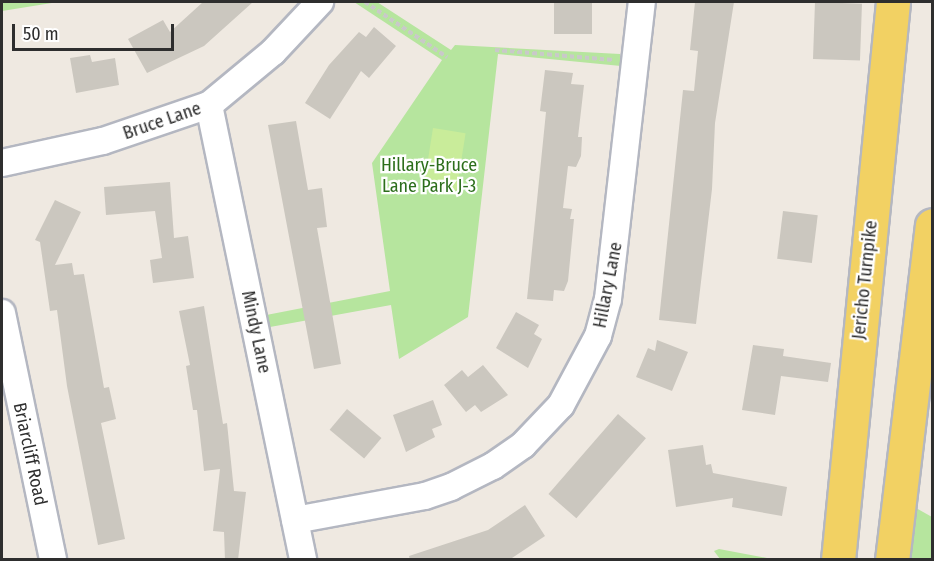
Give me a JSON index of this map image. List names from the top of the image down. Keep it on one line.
{"streets":{"main road":["Jericho Turnpike"],"street":["Bruce Lane","Hillary Lane","Mindy Lane","Briarcliff Road"]},"crossings":[["Bruce Lane","Mindy Lane"],["Hillary Lane","Mindy Lane"]],"parks":["Hillary-Bruce Lane Park J-3"],"scale_bar":"50 m"}
